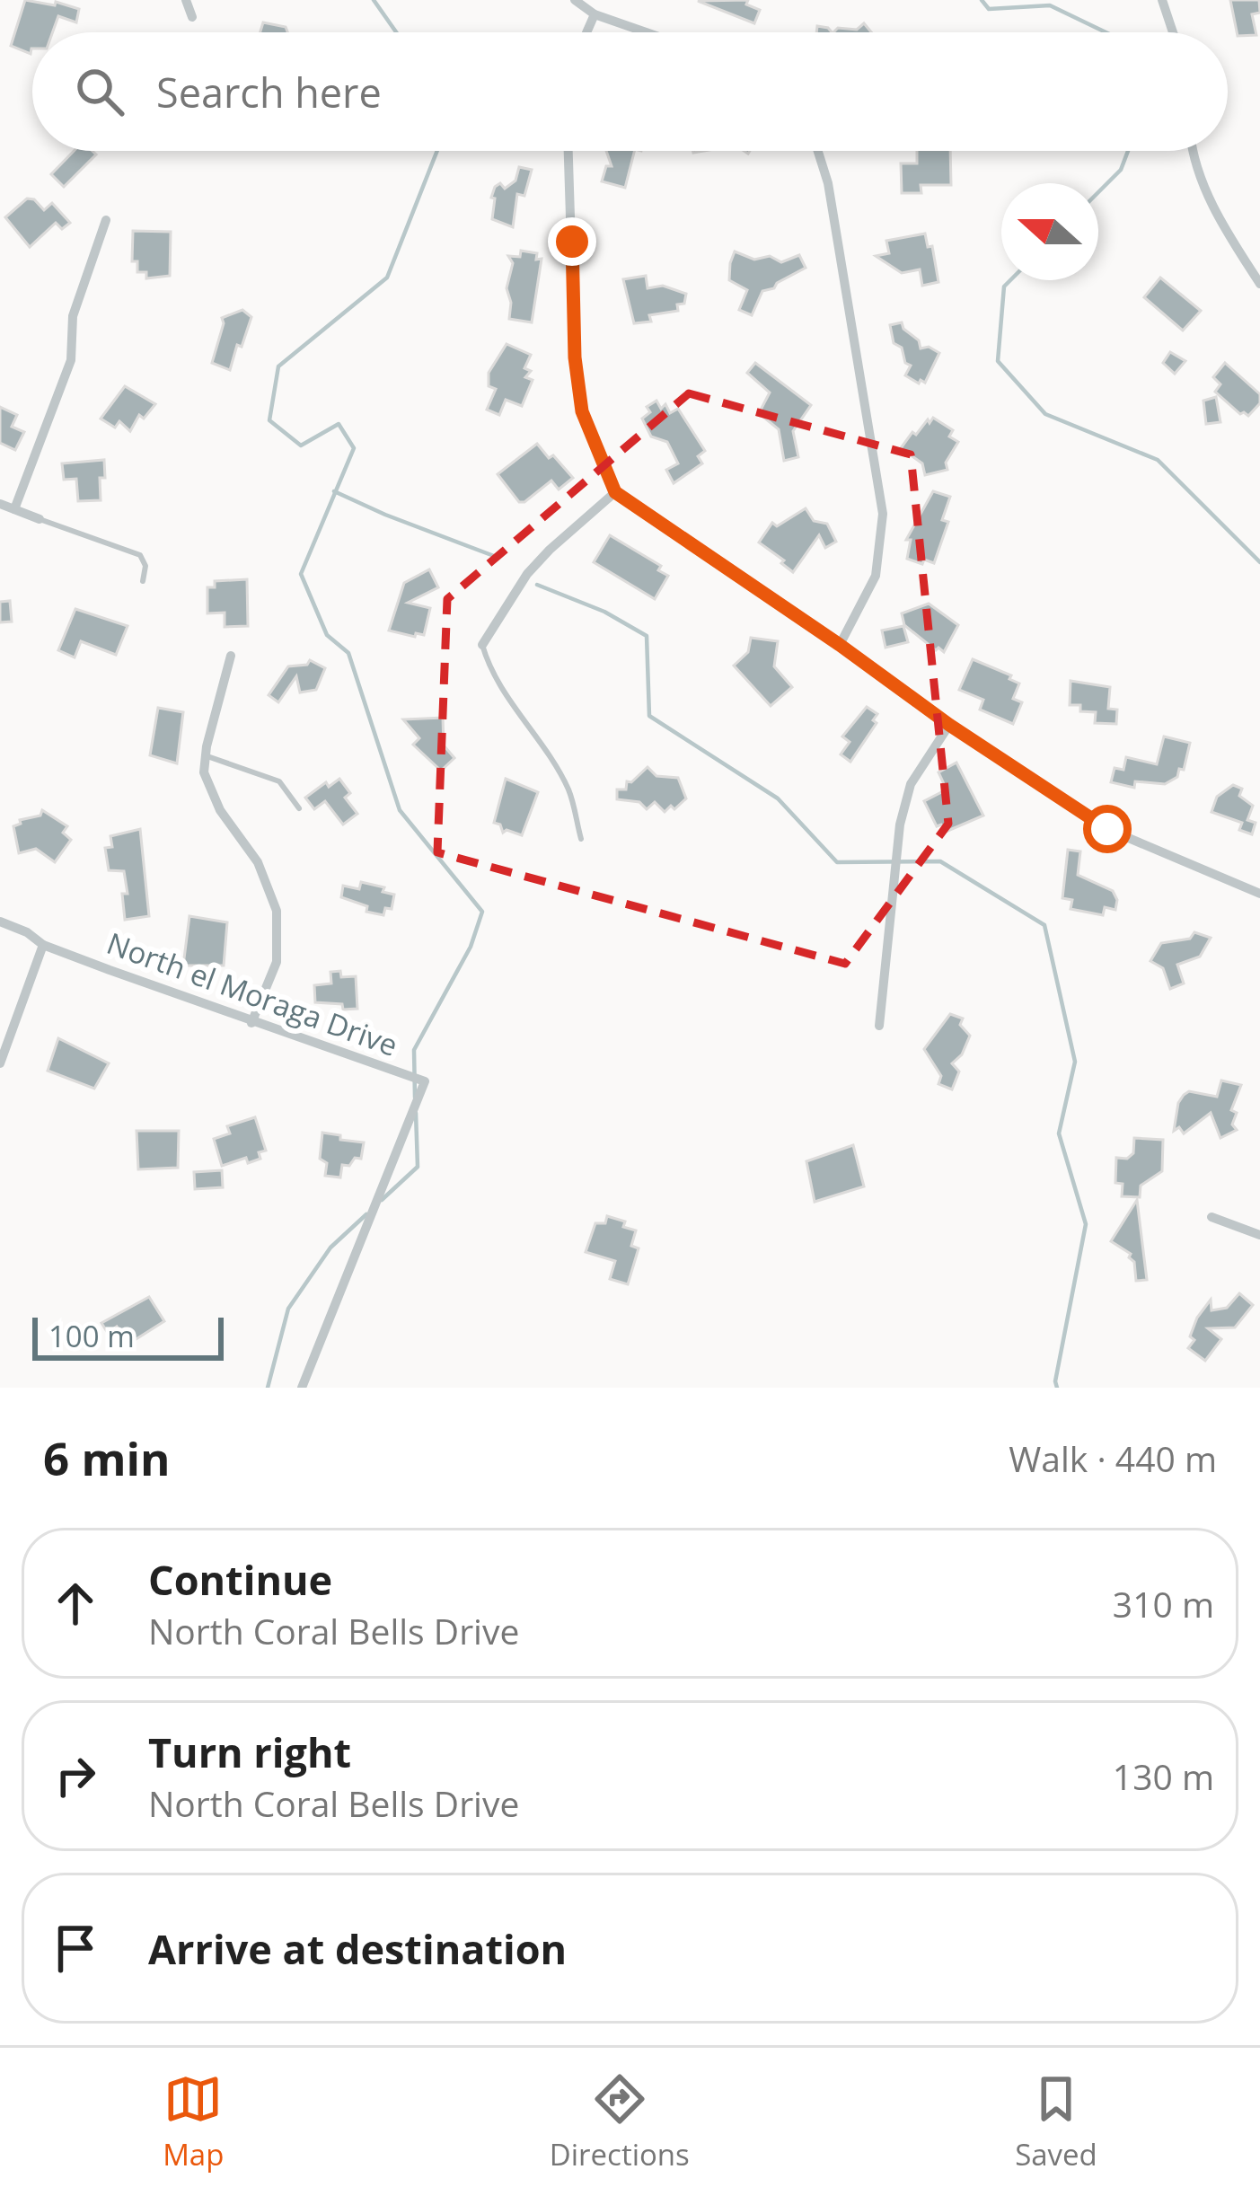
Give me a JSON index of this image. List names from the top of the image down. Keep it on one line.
{"streets":{"street":["North el Moraga Drive"]},"scale_bar":"100 m","north":"left","page":{"search":"Search here","scale":"100 m","heading":["6 min","Walk · 440 m"],"list":[["Continue","North Coral Bells Drive","310 m"],["Turn right","North Coral Bells Drive","130 m"],"Arrive at destination"],"nav":["Map","Directions","Saved"]}}
